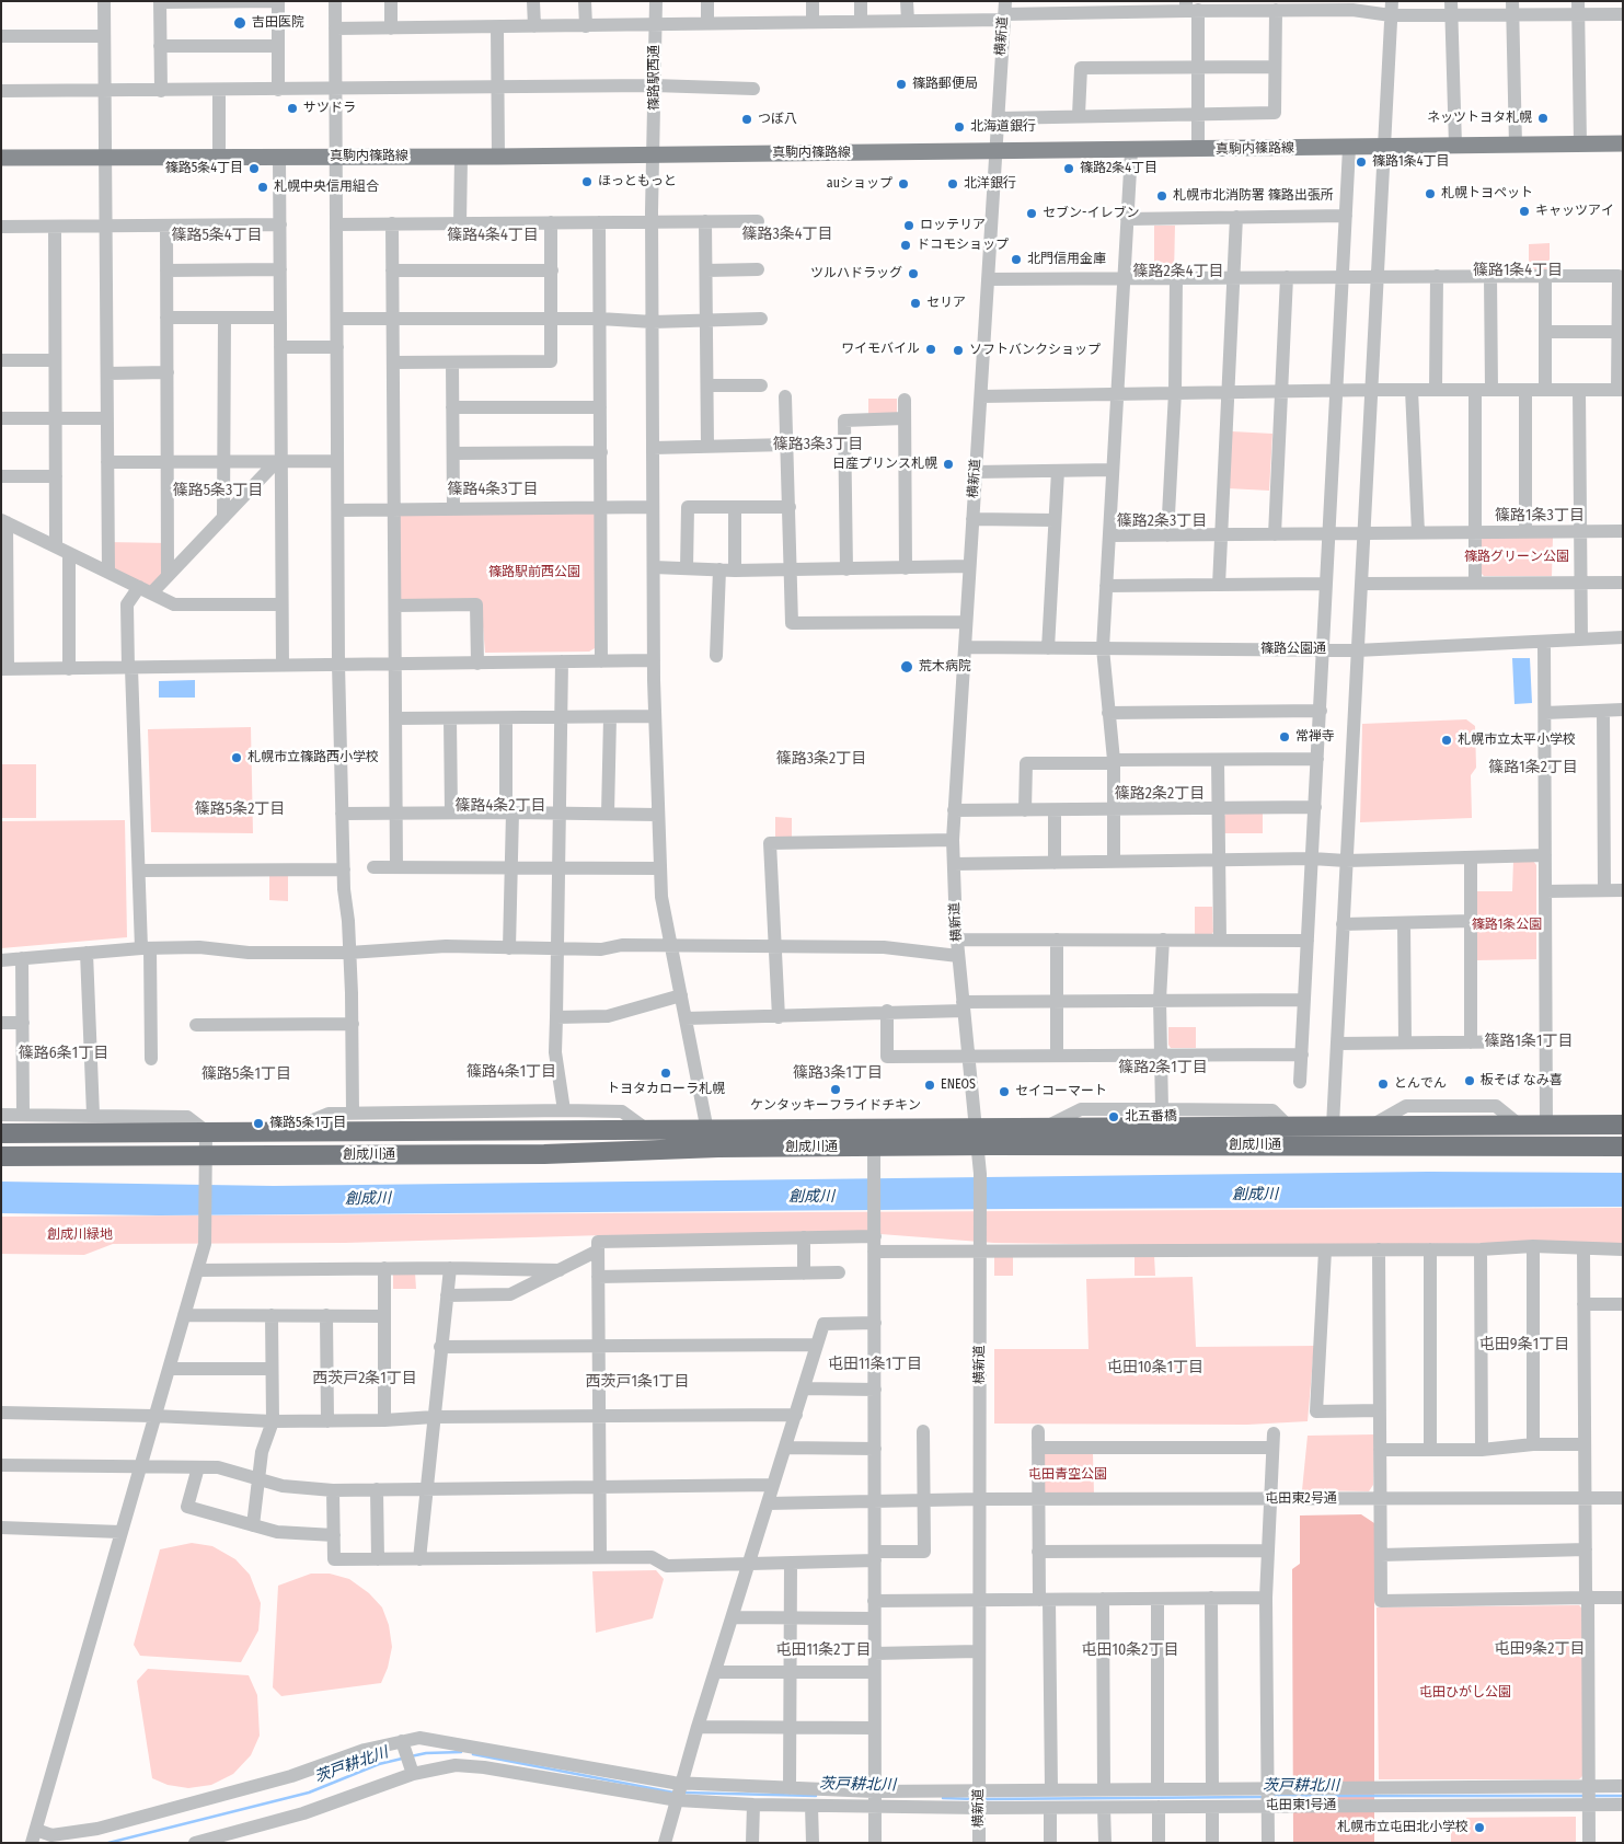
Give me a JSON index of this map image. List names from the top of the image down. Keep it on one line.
{"streets":{"highway":["創成川通"],"main road":["真駒内篠路線"],"street":["横新道","篠路駅西通","篠路公園通","屯田東2号通","屯田東1号通"]},"crossings":[["横新道","真駒内篠路線"],["横新道","篠路公園通"],["横新道","創成川通"],["横新道","屯田東2号通"],["横新道","屯田東1号通"],["篠路駅西通","真駒内篠路線"],["篠路駅西通","創成川通"]],"districts":["篠路3条4丁目","篠路5条4丁目","篠路4条4丁目","篠路1条4丁目","篠路2条4丁目","篠路3条3丁目","篠路4条3丁目","篠路5条3丁目","篠路1条3丁目","篠路2条3丁目","篠路3条2丁目","篠路1条2丁目","篠路2条2丁目","篠路4条2丁目","篠路5条2丁目","篠路1条1丁目","篠路6条1丁目","篠路2条1丁目","篠路4条1丁目","篠路3条1丁目","篠路5条1丁目","屯田9条1丁目","屯田11条1丁目","屯田10条1丁目","西茨戸2条1丁目","西茨戸1条1丁目","屯田9条2丁目","屯田11条2丁目","屯田10条2丁目"],"water":["創成川","茨戸耕北川"],"parks":["篠路グリーン公園","篠路駅前西公園","篠路1条公園","創成川緑地","屯田青空公園","屯田ひがし公園"],"places":["吉田医院","篠路郵便局","サツドラ","ネッツトヨタ札幌","つぼ八","北海道銀行","篠路1条4丁目","篠路5条4丁目","篠路2条4丁目","ほっともっと","auショップ","北洋銀行","札幌中央信用組合","札幌トヨペット","札幌市北消防署 篠路出張所","キャッツアイ","セブン-イレブン","ロッテリア","ドコモショップ","北門信用金庫","ツルハドラッグ","セリア","ワイモバイル","ソフトバンクショップ","日産プリンス札幌","荒木病院","常禅寺","札幌市立太平小学校","札幌市立篠路西小学校","トヨタカローラ札幌","板そば なみ喜","とんでん","ENEOS","ケンタッキーフライドチキン","セイコーマート","北五番橋","篠路5条1丁目","札幌市立屯田北小学校"]}
